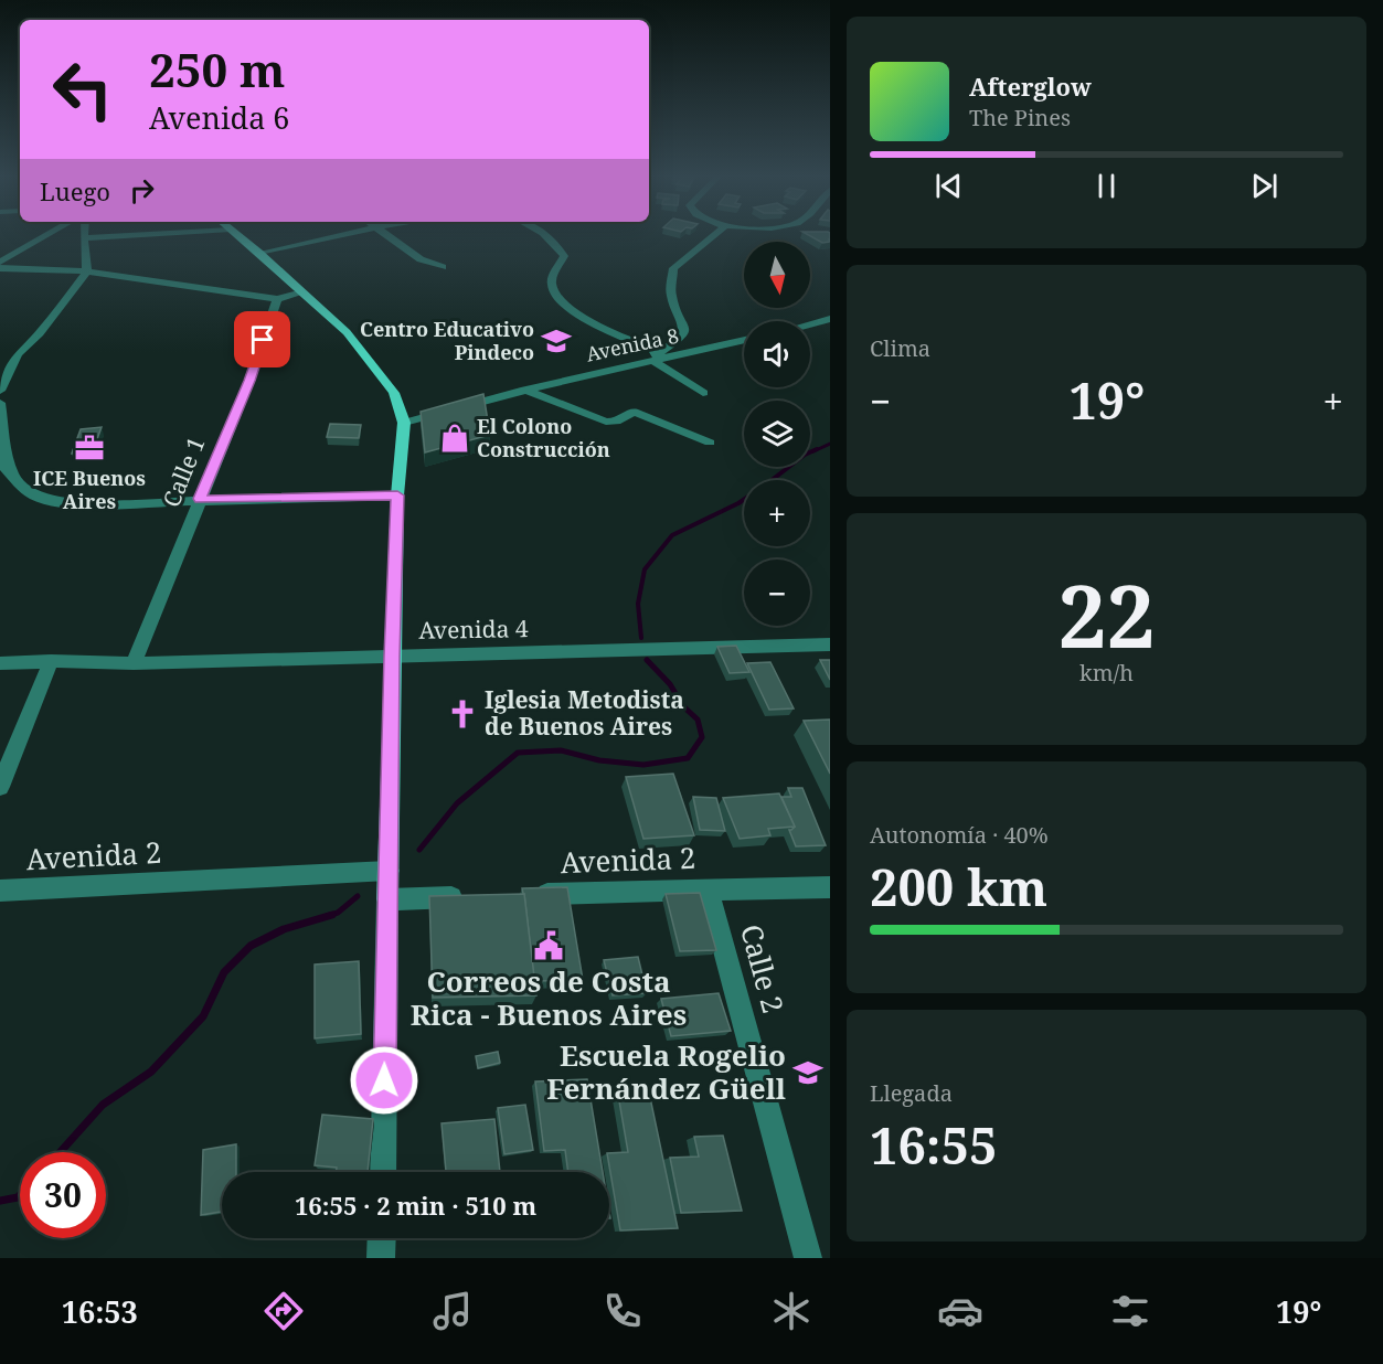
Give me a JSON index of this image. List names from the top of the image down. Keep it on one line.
{"streets":{"street":["Avenida 8","Calle 1","Avenida 4","Avenida 2","Calle 2"]},"crossings":[["Calle 1","Avenida 4"],["Avenida 2","Calle 2"]],"places":{"school or university":["Centro Educativo Pindeco","Escuela Rogelio Fernández Güell"],"shop":["El Colono Construcción"],"office":["ICE Buenos Aires"],"church":["Iglesia Metodista de Buenos Aires"],"public building":["Correos de Costa Rica - Buenos Aires"]},"north":"bottom","page":{"turn":["250 m","Avenida 6"],"song":["Afterglow","The Pines"],"then":"Luego","map_buttons":["+","−"],"tile":["Clima",["22","km/h"],["Autonomía · 40%","200 km"],["Llegada","16:55"]],"heat":["−","19°","+"],"limit":"30","trip":"16:55 · 2 min · 510 m","tabs":["16:53","19°"]}}
